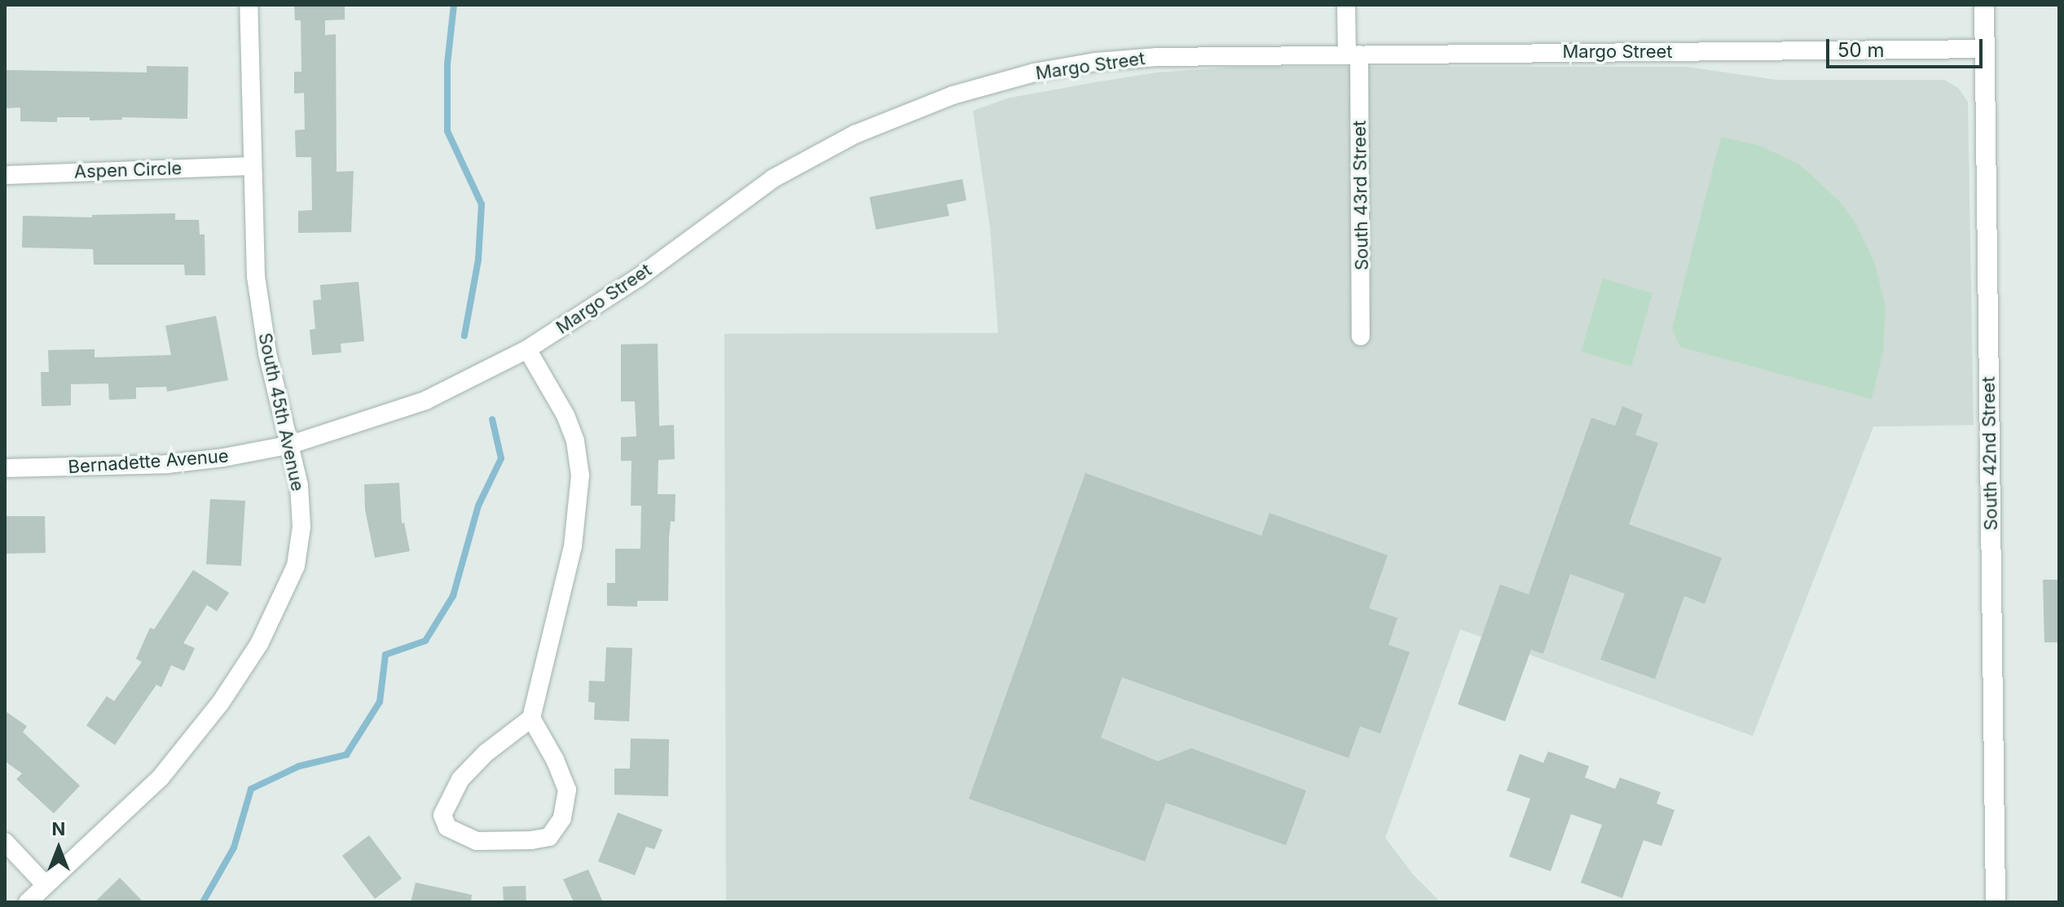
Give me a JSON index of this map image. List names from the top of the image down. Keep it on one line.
{"streets":{"street":["Margo Street","Aspen Circle","South 43rd Street","South 45th Avenue","South 42nd Street","Bernadette Avenue"]},"crossings":[["Margo Street","South 43rd Street"],["Margo Street","South 45th Avenue"],["Margo Street","South 42nd Street"],["Margo Street","Bernadette Avenue"],["Aspen Circle","South 45th Avenue"],["South 45th Avenue","Bernadette Avenue"]],"scale_bar":"50 m","north":"top"}
